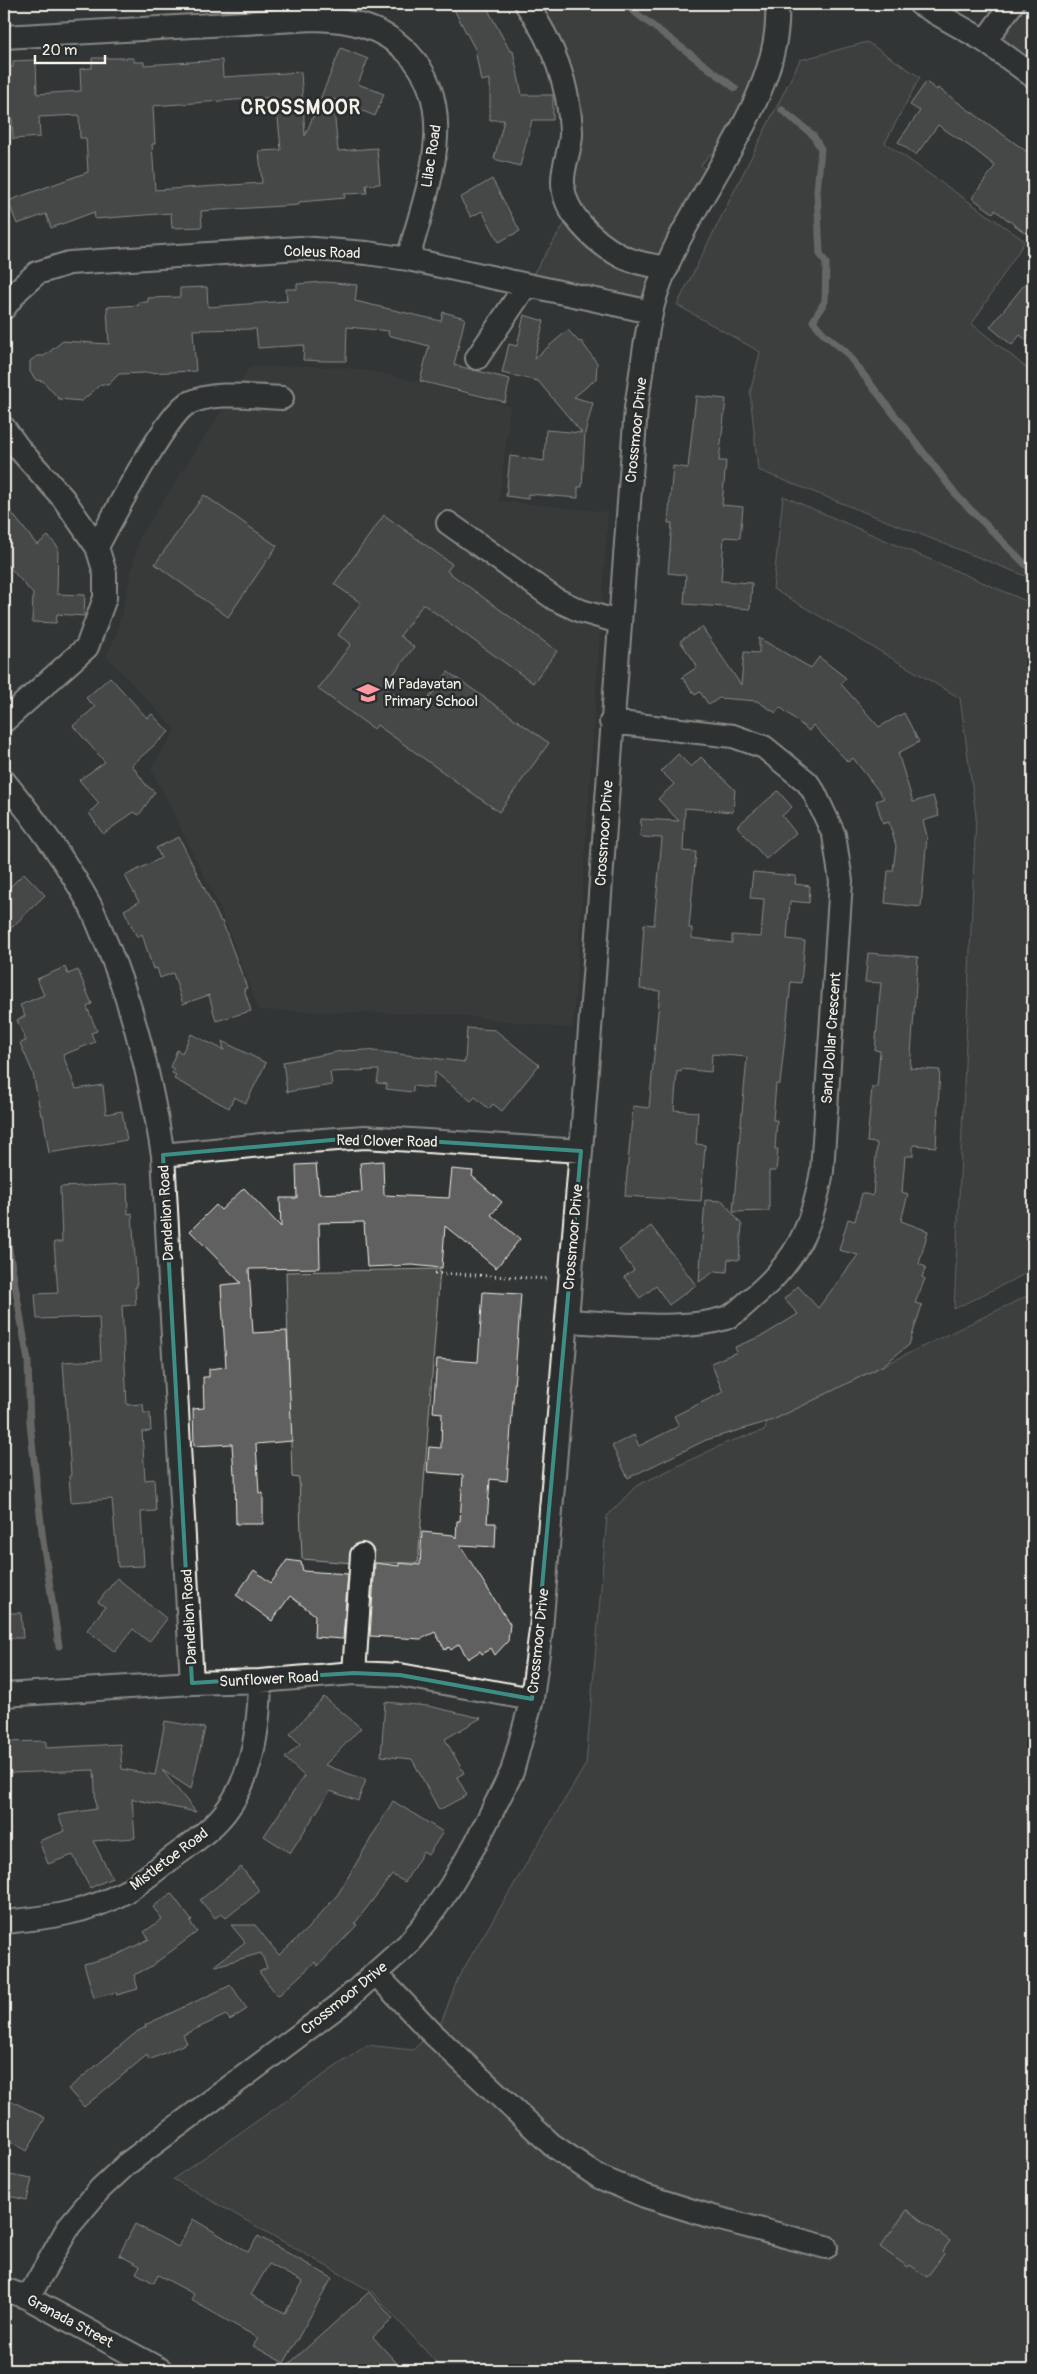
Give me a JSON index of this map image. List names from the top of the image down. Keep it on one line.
{"streets":{"street":["Lilac Road","Coleus Road","Crossmoor Drive","Sand Dollar Crescent","Red Clover Road","Dandelion Road","Sunflower Road","Mistletoe Road","Granada Street"]},"crossings":[["Lilac Road","Coleus Road"],["Coleus Road","Crossmoor Drive"],["Crossmoor Drive","Sand Dollar Crescent"],["Crossmoor Drive","Red Clover Road"],["Crossmoor Drive","Sunflower Road"],["Crossmoor Drive","Granada Street"],["Red Clover Road","Dandelion Road"],["Dandelion Road","Sunflower Road"],["Sunflower Road","Mistletoe Road"]],"districts":["CROSSMOOR"],"places":{"school or university":["M Padavatan Primary School"]},"scale_bar":"20 m"}
